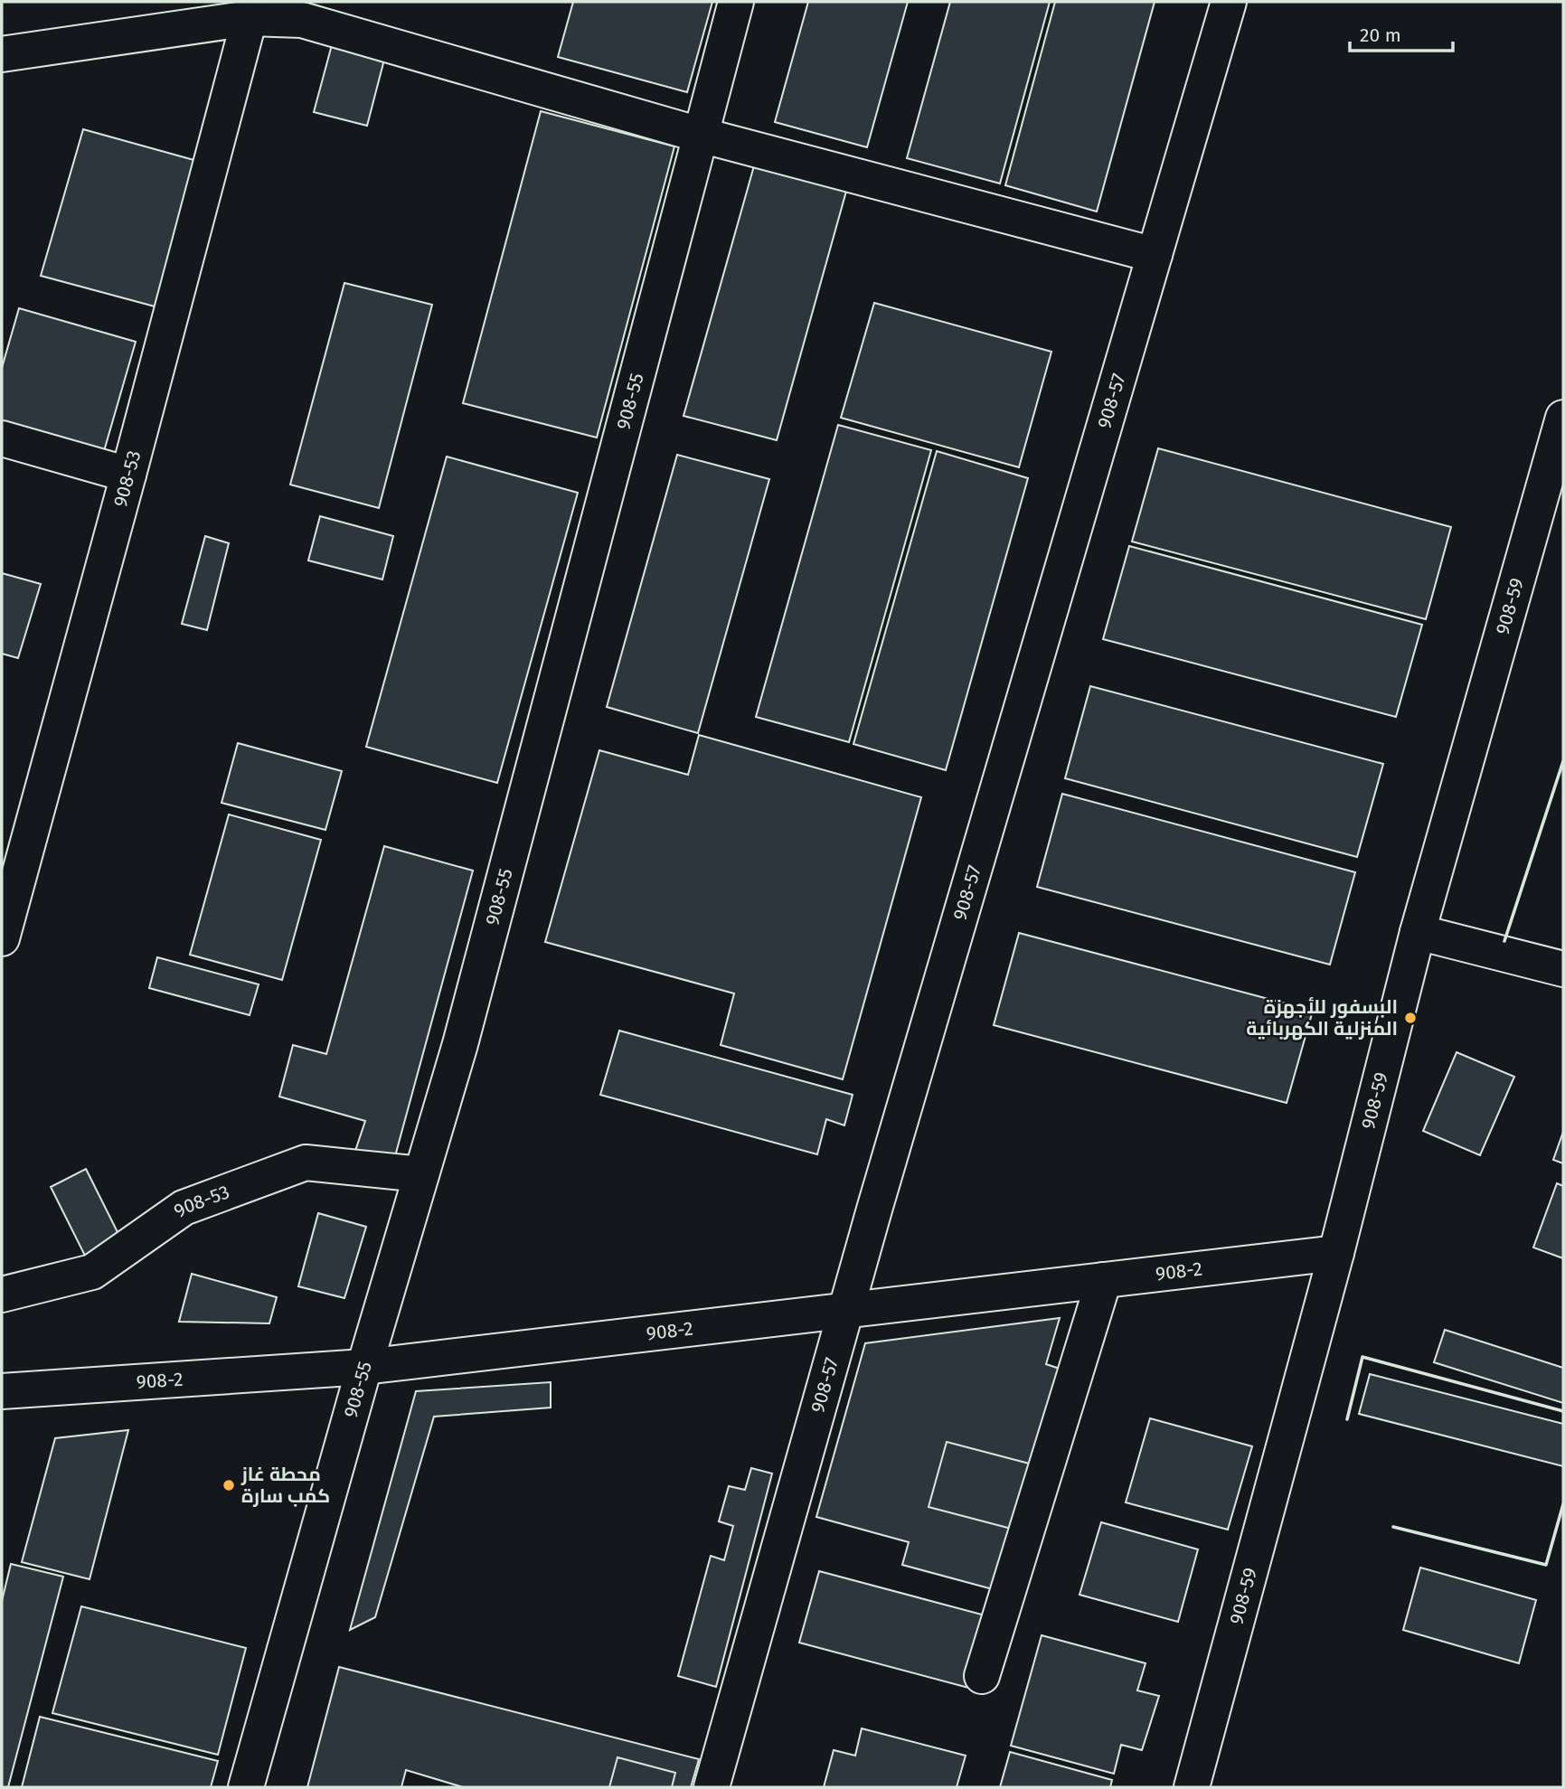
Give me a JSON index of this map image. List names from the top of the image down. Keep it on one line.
{"streets":{"street":["908-55","908-57","908-53","908-59","908-2"]},"crossings":[["908-55","908-53"],["908-55","908-2"],["908-57","908-2"],["908-59","908-2"]],"places":["البسفور للأجهزة المنزلية الكهربائية","محطة غاز كمب سارة"],"scale_bar":"20 m"}
